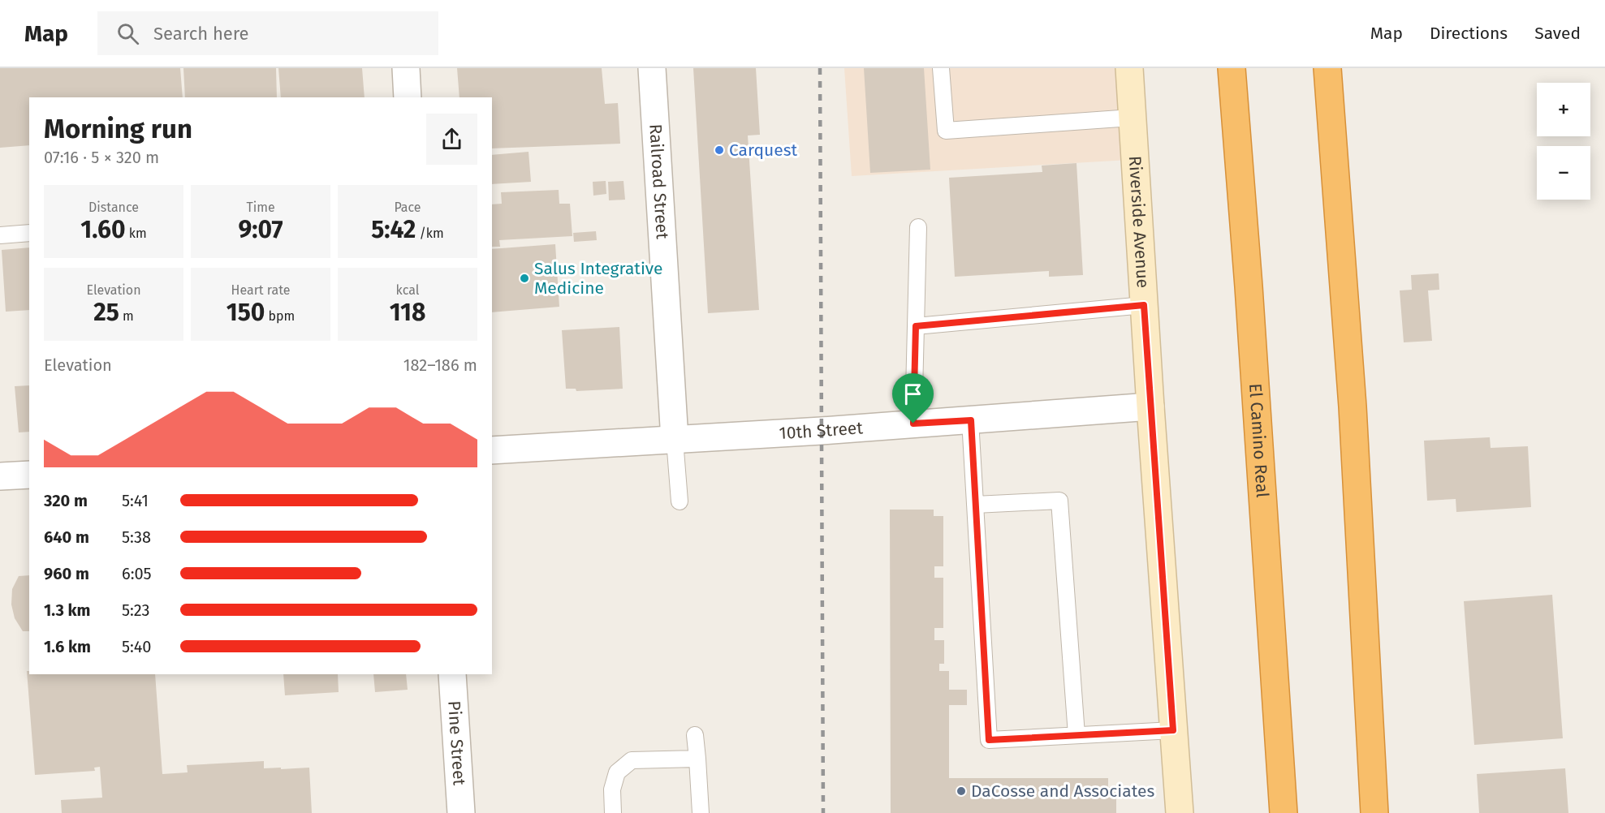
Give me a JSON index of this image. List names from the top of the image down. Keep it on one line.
{"streets":{"highway":["El Camino Real"],"main road":["Riverside Avenue"],"street":["Railroad Street","10th Street","Pine Street"]},"crossings":[["Railroad Street","10th Street"],["Riverside Avenue","10th Street"]],"places":["Carquest","Salus Integrative Medicine","DaCosse and Associates"],"page":{"header":"Map","search":"Search here","nav":["Map","Directions","Saved"],"map_buttons":["+","−"],"heading":["Morning run","07:16 · 5 × 320 m"],"stats":[["Distance","1.60 km"],["Time","9:07"],["Pace","5:42 /km"],["Elevation","25 m"],["Heart rate","150 bpm"],["kcal","118"]],"chart":["Elevation","182–186 m"],"list":[{"name":"320 m","note":"5:41"},{"name":"640 m","note":"5:38"},{"name":"960 m","note":"6:05"},{"name":"1.3 km","note":"5:23"},{"name":"1.6 km","note":"5:40"}]}}
